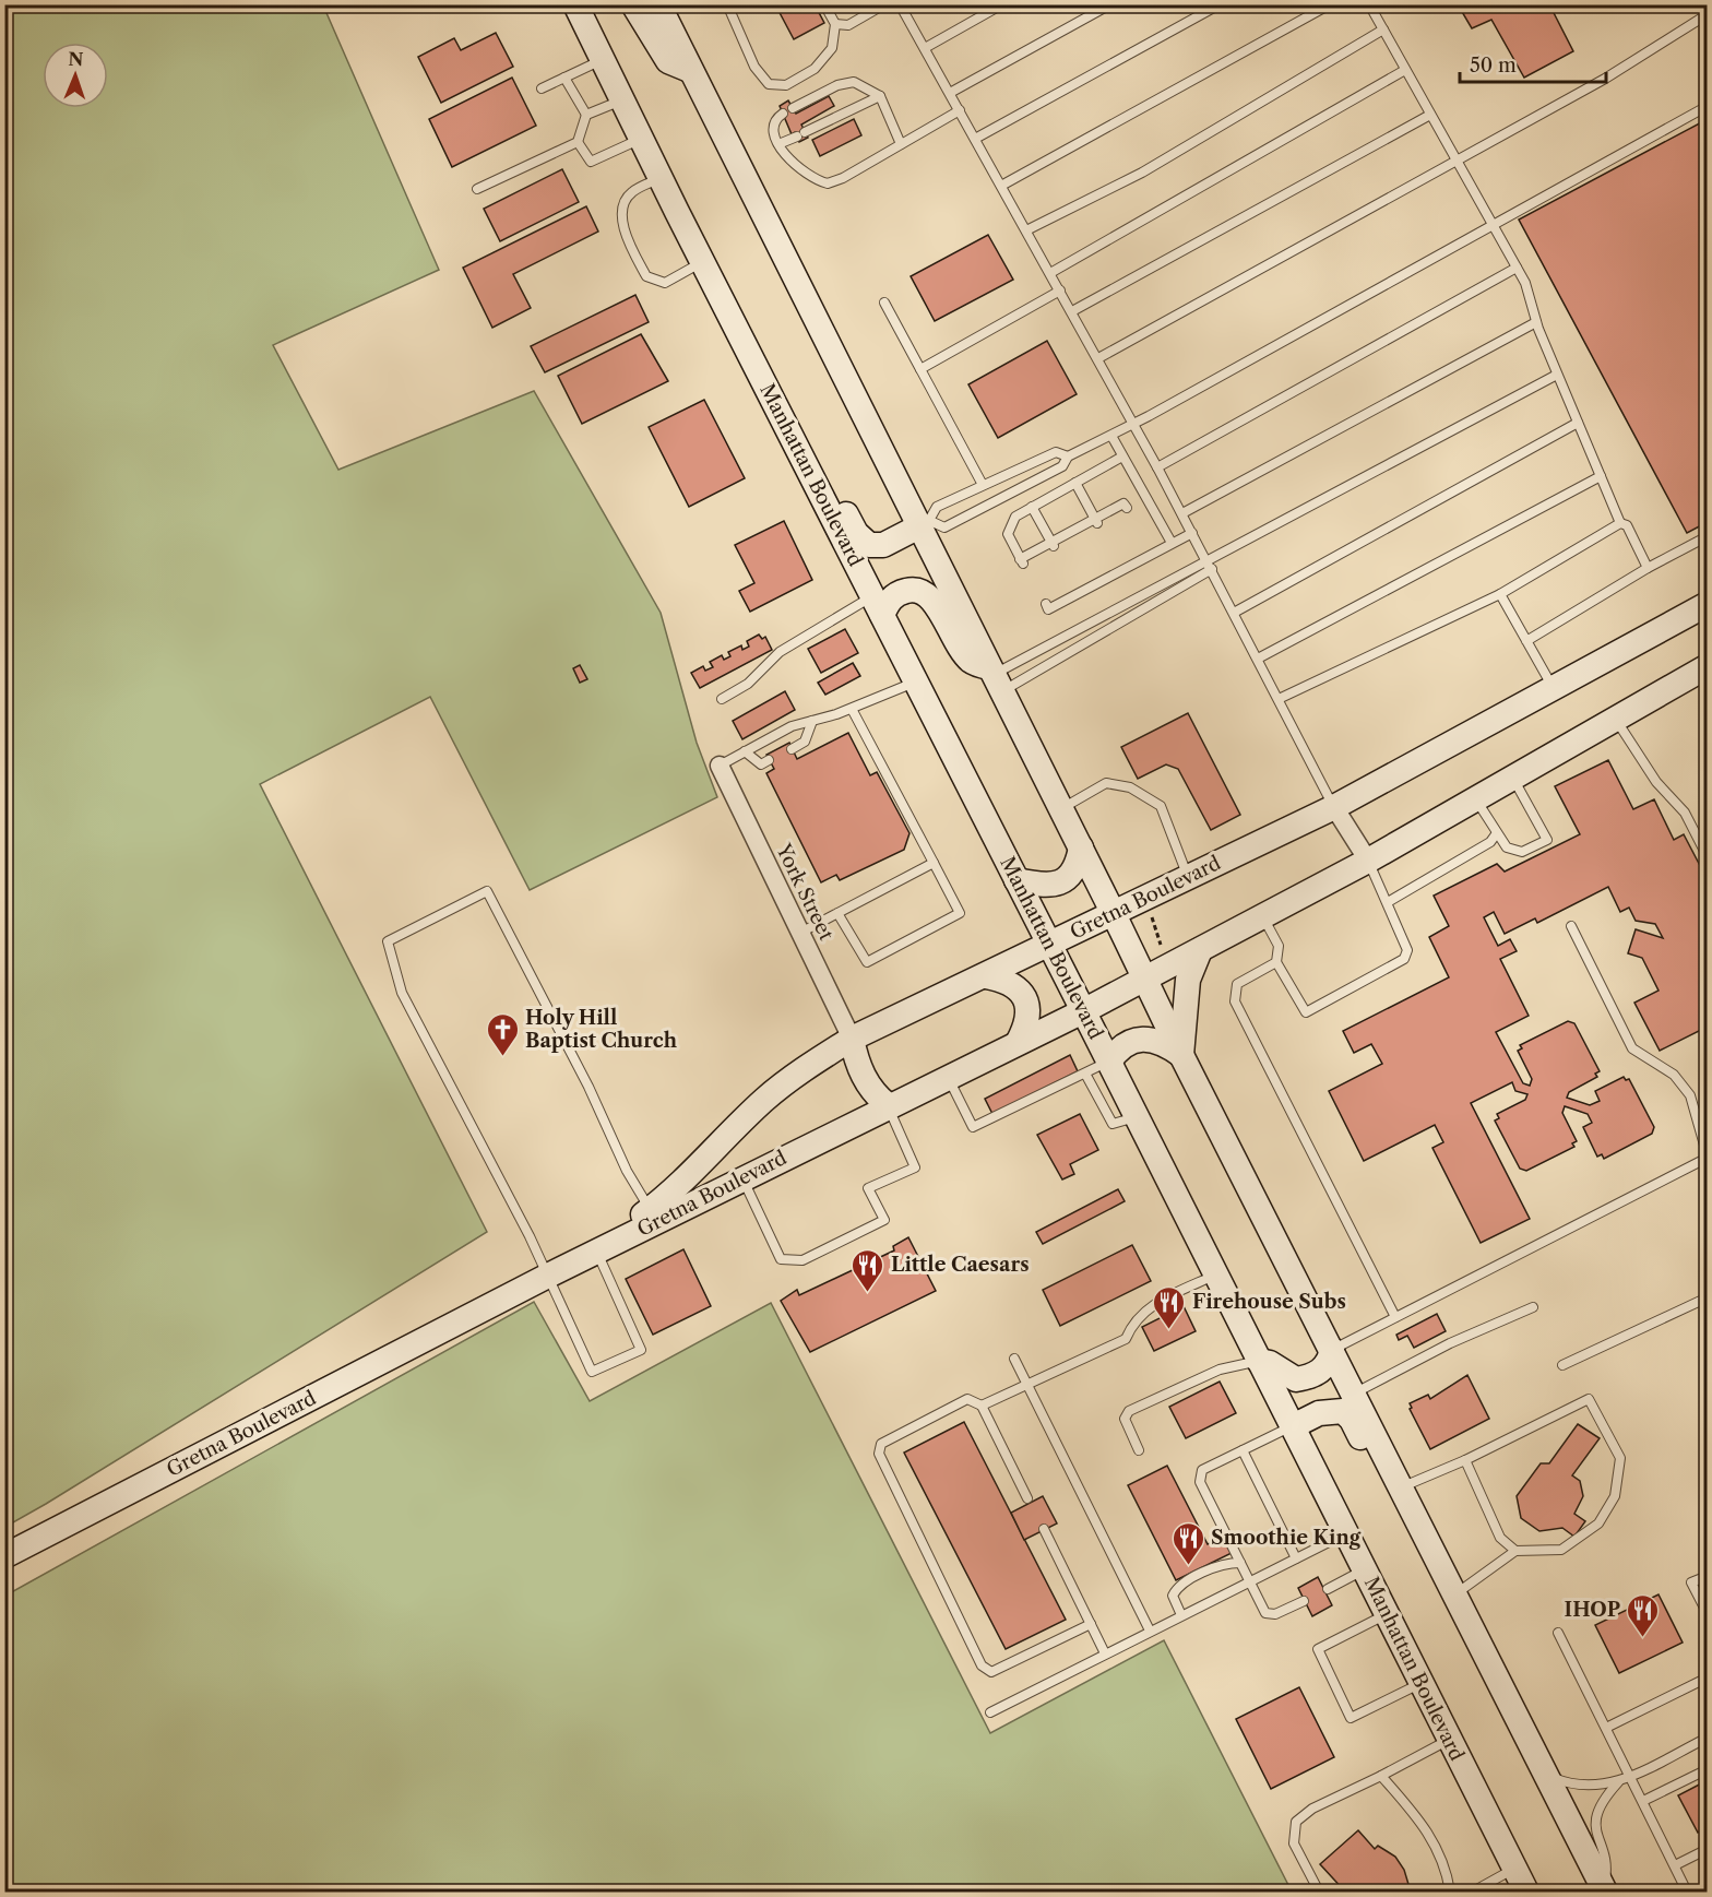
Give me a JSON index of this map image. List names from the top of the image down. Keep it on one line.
{"streets":{"street":["Manhattan Boulevard","York Street","Gretna Boulevard"]},"crossings":[["Manhattan Boulevard","Gretna Boulevard"],["York Street","Gretna Boulevard"]],"places":{"church":["Holy Hill Baptist Church"],"restaurant":["Little Caesars","Firehouse Subs","Smoothie King","IHOP"]},"scale_bar":"50 m","north":"top"}
